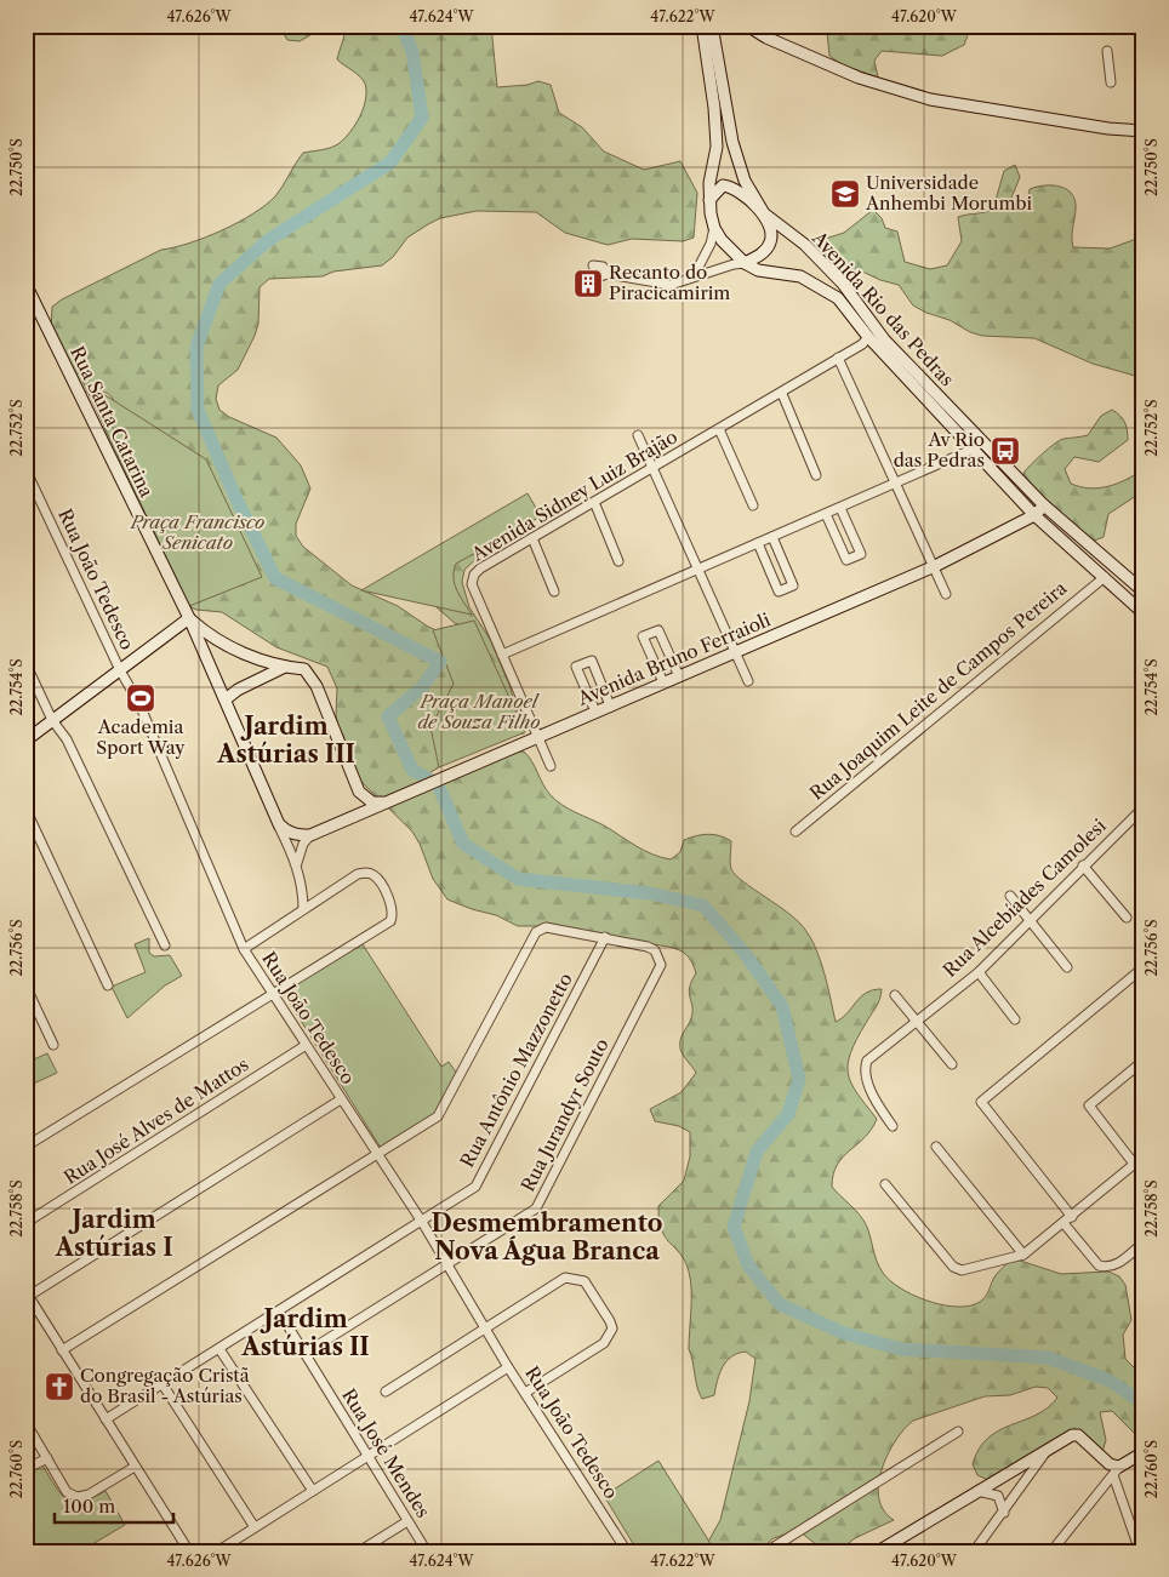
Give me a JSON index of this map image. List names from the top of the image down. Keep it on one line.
{"streets":{"street":["Avenida Rio das Pedras","Rua Santa Catarina","Avenida Sidney Luiz Brajão","Rua João Tedesco","Avenida Bruno Ferraioli","Rua Joaquim Leite de Campos Pereira","Rua Alcebíades Camolesi","Rua Antônio Mazzonetto","Rua Jurandyr Souto","Rua José Alves de Mattos","Rua José Mendes"]},"crossings":[["Avenida Rio das Pedras","Avenida Sidney Luiz Brajão"],["Avenida Rio das Pedras","Avenida Bruno Ferraioli"],["Avenida Rio das Pedras","Rua Joaquim Leite de Campos Pereira"],["Avenida Sidney Luiz Brajão","Avenida Bruno Ferraioli"],["Rua João Tedesco","Rua Antônio Mazzonetto"],["Rua João Tedesco","Rua Jurandyr Souto"],["Rua João Tedesco","Rua José Alves de Mattos"],["Rua Antônio Mazzonetto","Rua Jurandyr Souto"],["Rua Antônio Mazzonetto","Rua José Mendes"],["Rua Jurandyr Souto","Rua José Mendes"]],"districts":["Jardim Astúrias III","Jardim Astúrias I","Desmembramento Nova Água Branca","Jardim Astúrias II"],"parks":["Praça Francisco Senicato","Praça Manoel de Souza Filho"],"places":{"school or university":["Universidade Anhembi Morumbi"],"building":["Recanto do Piracicamirim"],"bus stop":["Av Rio das Pedras"],"sports":["Academia Sport Way"],"church":["Congregação Cristã do Brasil - Astúrias"]},"scale_bar":"100 m","coordinates":["47.626°W","47.624°W","47.622°W","47.620°W","22.750°S","22.752°S","22.754°S","22.756°S","22.758°S","22.760°S"]}
